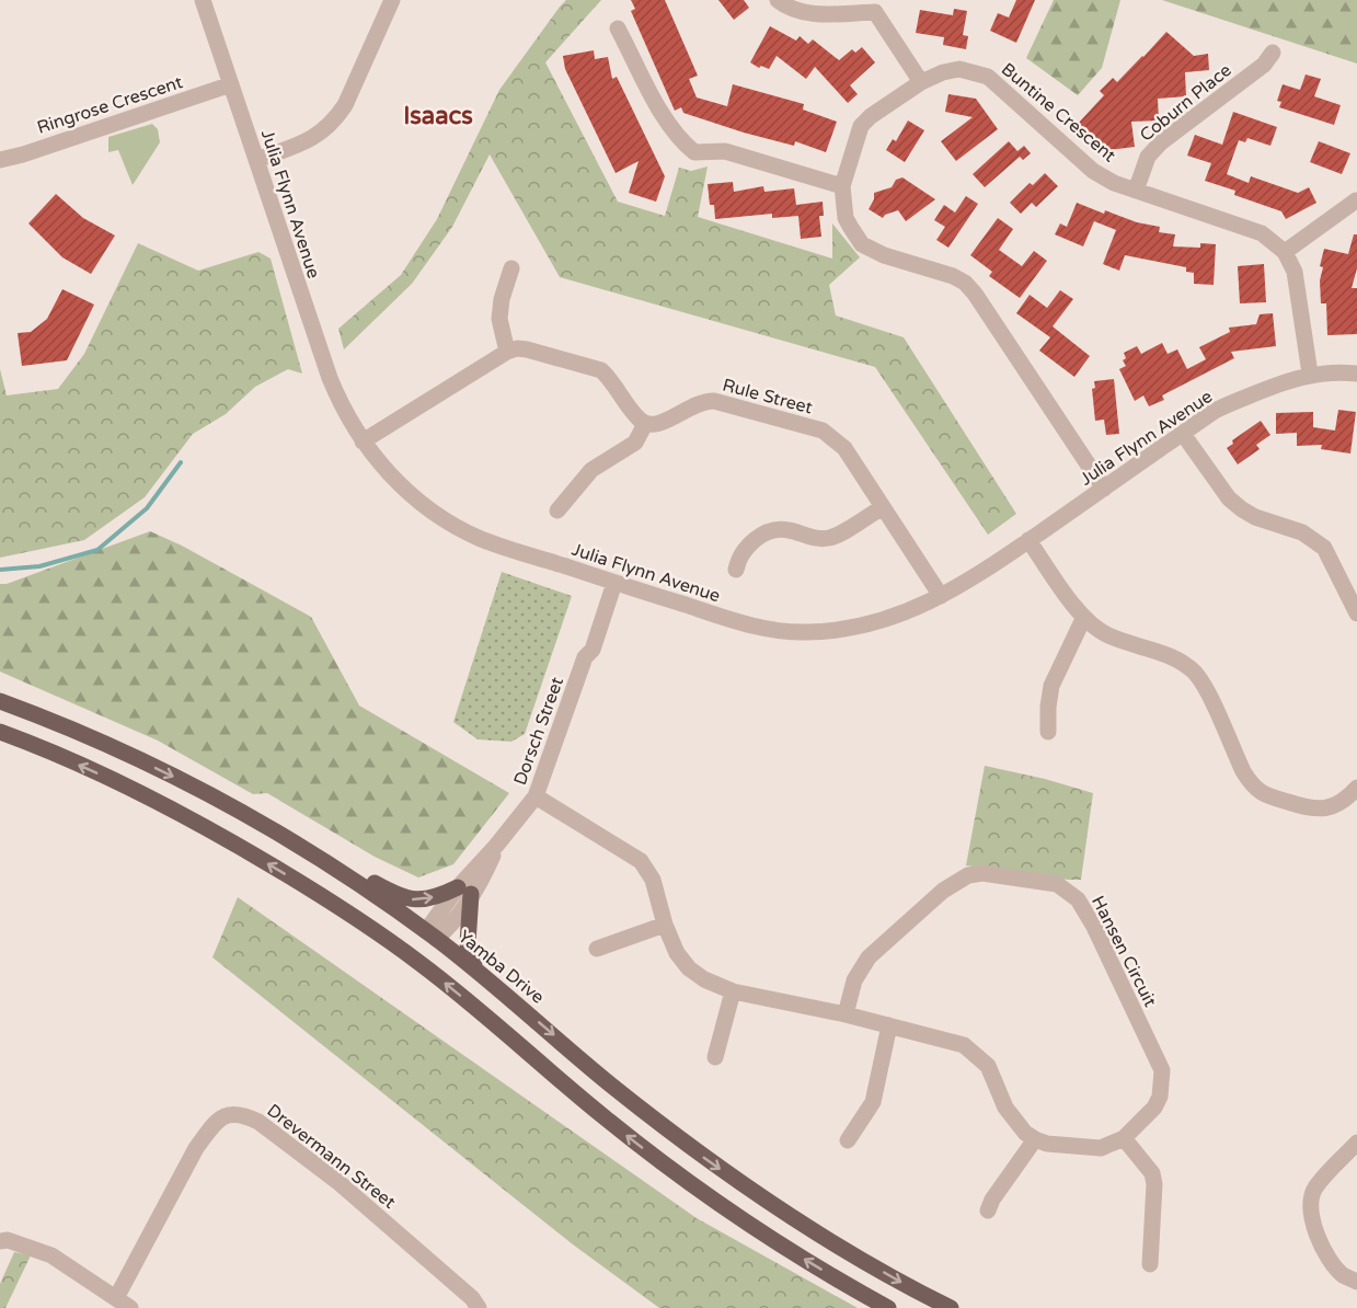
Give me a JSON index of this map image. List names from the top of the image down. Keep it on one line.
{"streets":{"main road":["Yamba Drive"],"street":["Coburn Place","Ringrose Crescent","Buntine Crescent","Julia Flynn Avenue","Rule Street","Dorsch Street","Hansen Circuit","Drevermann Street"]},"crossings":[["Coburn Place","Buntine Crescent"],["Ringrose Crescent","Julia Flynn Avenue"],["Buntine Crescent","Julia Flynn Avenue"],["Julia Flynn Avenue","Rule Street"],["Julia Flynn Avenue","Dorsch Street"],["Dorsch Street","Yamba Drive"]],"districts":["Isaacs"]}
